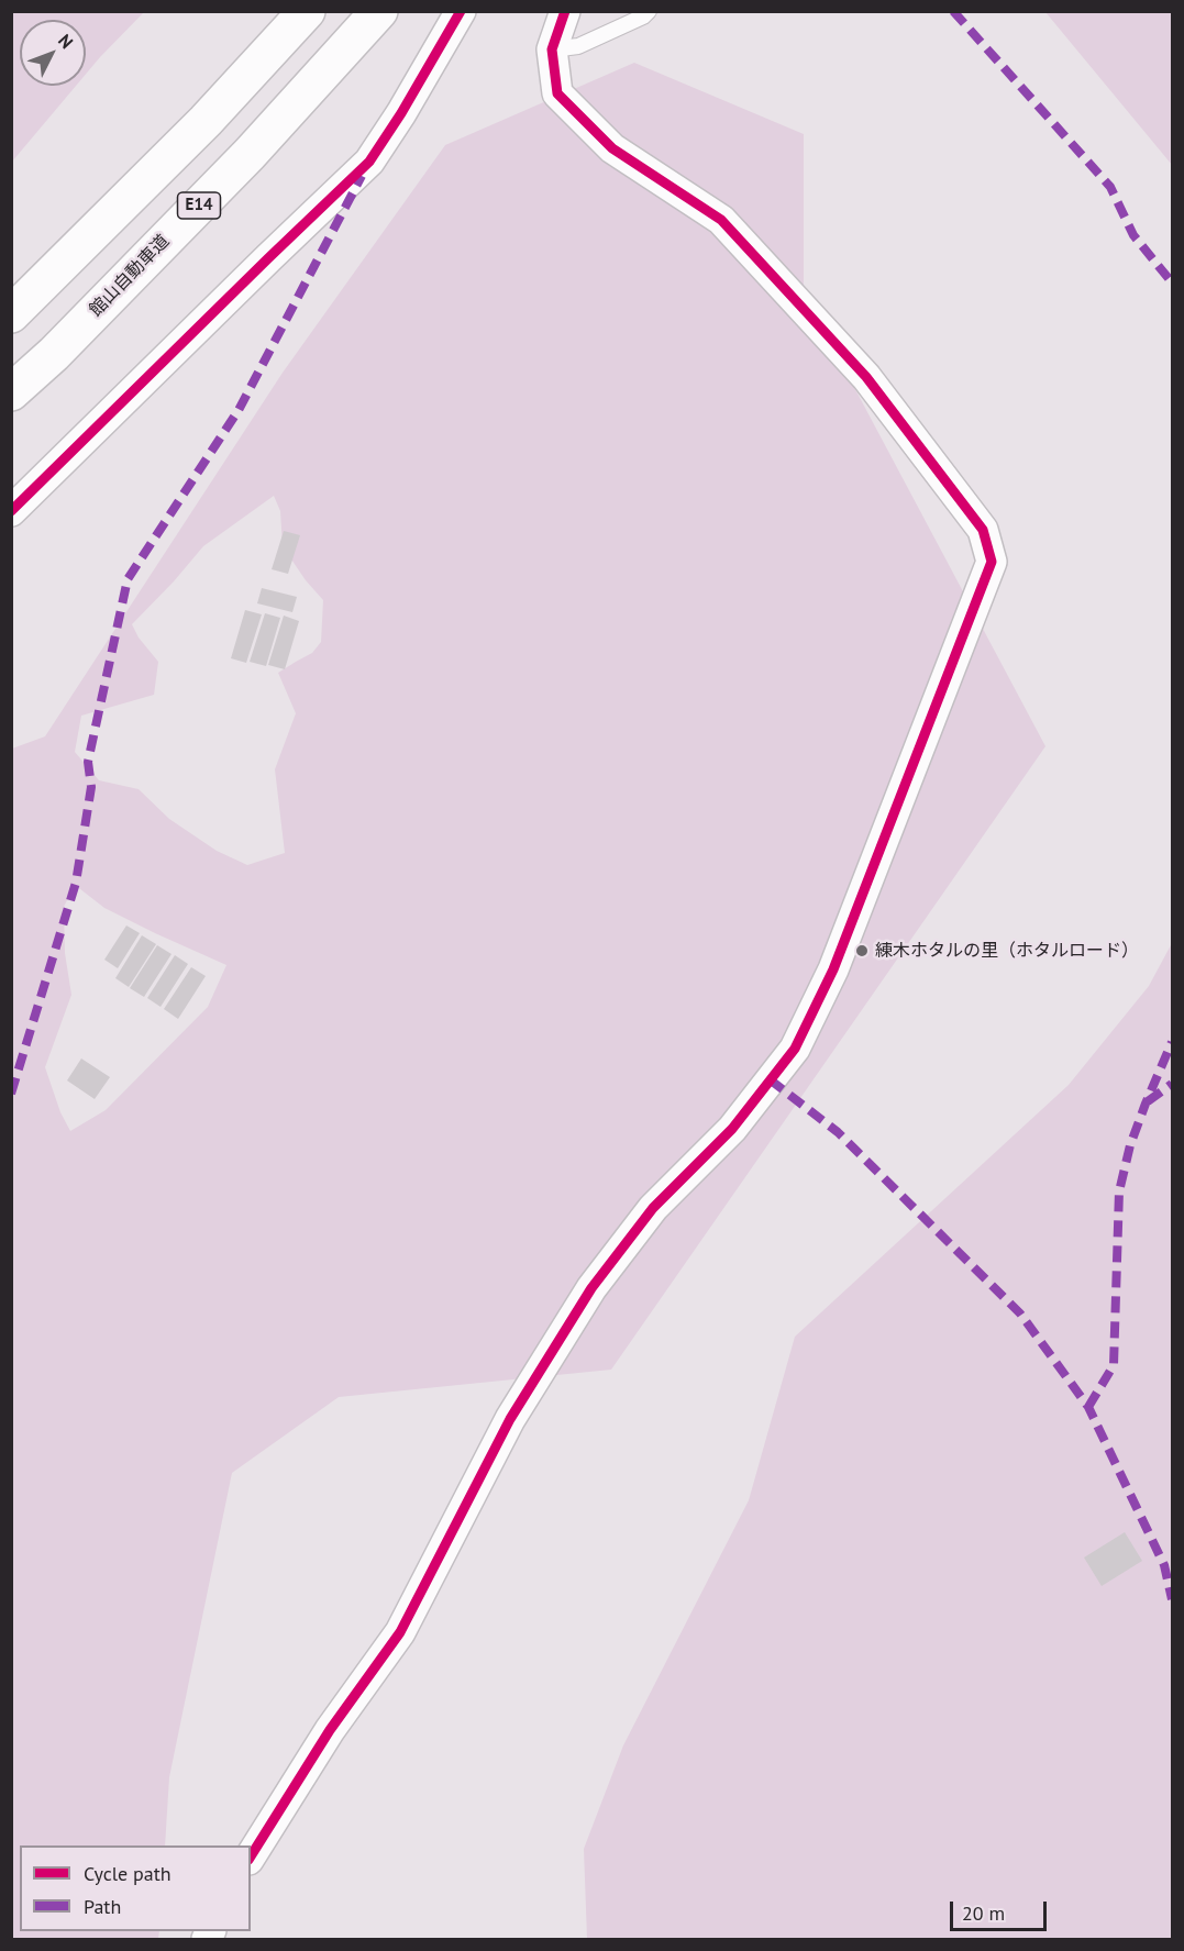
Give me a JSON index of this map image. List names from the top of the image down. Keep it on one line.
{"streets":{"highway":["E14","館山自動車道"]},"places":["練木ホタルの里（ホタルロード）"],"legend":["Cycle path","Path"],"scale_bar":"20 m","north":"top right"}
